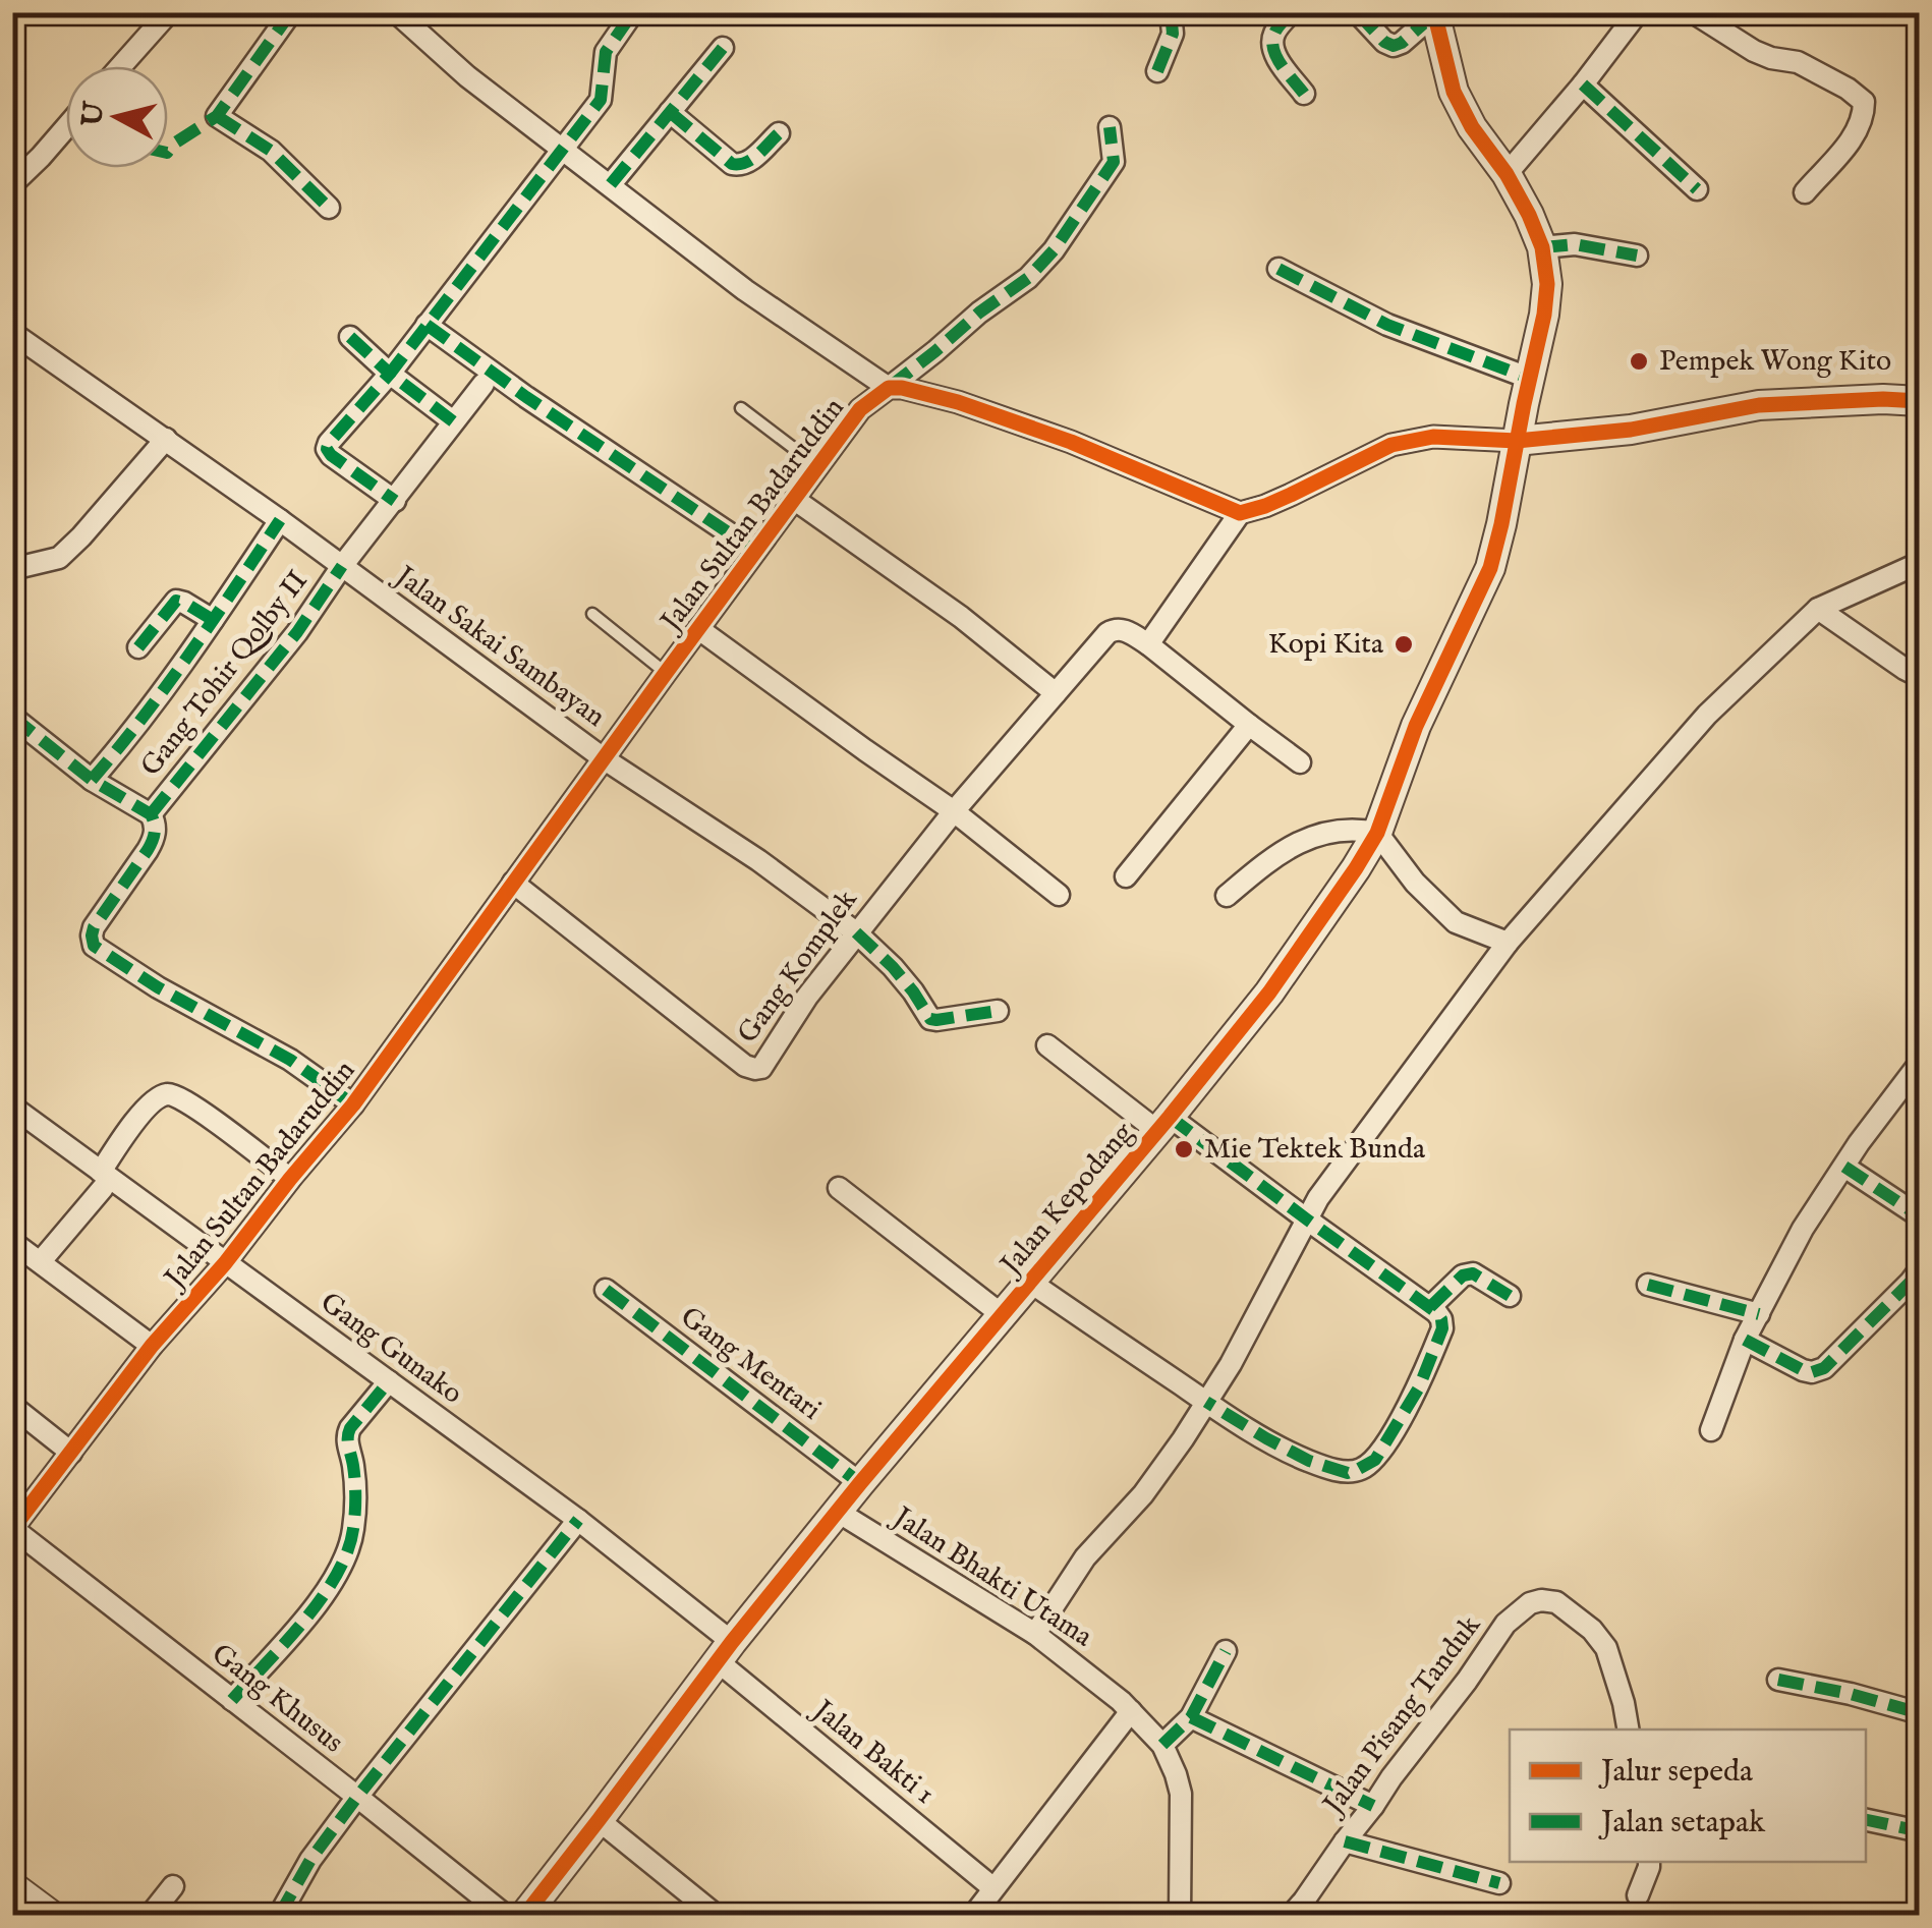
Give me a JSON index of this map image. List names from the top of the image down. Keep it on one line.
{"streets":{"street":["Jalan Sultan Badaruddin","Jalan Sakai Sambayan","Gang Tohir Qolby II","Gang Komplek","Jalan Kepodang","Gang Gunako","Gang Mentari","Jalan Bhakti Utama","Gang Khusus","Jalan Pisang Tanduk","Jalan Bakti 1"]},"crossings":[["Jalan Sultan Badaruddin","Jalan Sakai Sambayan"],["Jalan Sultan Badaruddin","Gang Komplek"],["Jalan Sultan Badaruddin","Gang Gunako"],["Jalan Sultan Badaruddin","Gang Khusus"],["Jalan Sakai Sambayan","Gang Tohir Qolby II"],["Jalan Sakai Sambayan","Gang Komplek"],["Jalan Kepodang","Gang Gunako"],["Jalan Kepodang","Gang Mentari"],["Jalan Kepodang","Jalan Bhakti Utama"],["Jalan Kepodang","Jalan Bakti 1"],["Gang Gunako","Jalan Bakti 1"]],"places":["Pempek Wong Kito","Kopi Kita","Mie Tektek Bunda"],"legend":["Jalur sepeda","Jalan setapak"],"north":"left"}
